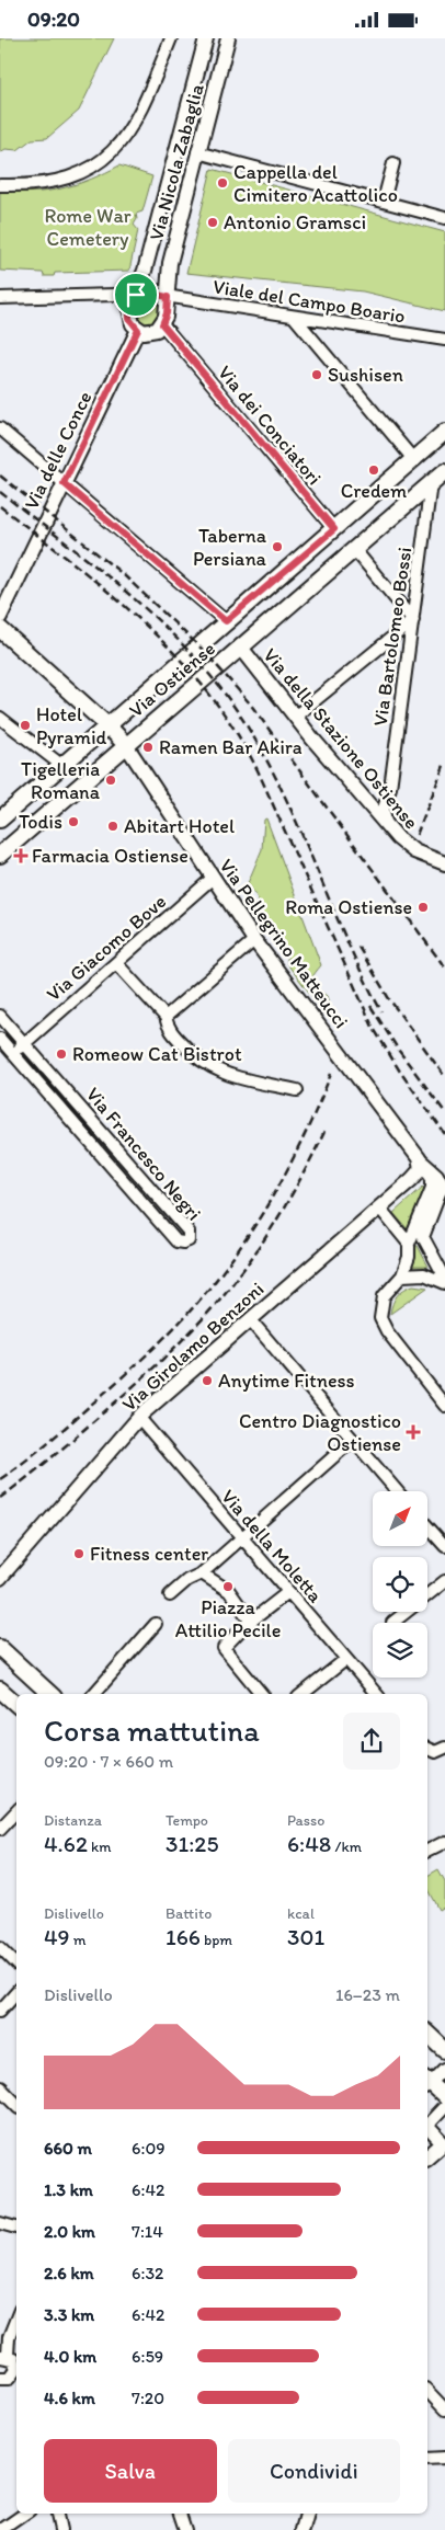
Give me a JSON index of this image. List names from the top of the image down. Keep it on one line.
{"streets":{"main road":["Via Ostiense"],"street":["Via Nicola Zabaglia","Viale del Campo Boario","Via dei Conciatori","Via delle Conce","Via Bartolomeo Bossi","Via della Stazione Ostiense","Via Pellegrino Matteucci","Via Giacomo Bove","Via Francesco Negri","Via Girolamo Benzoni","Via della Moletta"]},"crossings":[["Via Nicola Zabaglia","Viale del Campo Boario"],["Via Nicola Zabaglia","Via dei Conciatori"],["Via Nicola Zabaglia","Via delle Conce"],["Viale del Campo Boario","Via dei Conciatori"],["Viale del Campo Boario","Via delle Conce"],["Via dei Conciatori","Via delle Conce"],["Via dei Conciatori","Via Ostiense"],["Via Bartolomeo Bossi","Via Ostiense"],["Via Bartolomeo Bossi","Via della Stazione Ostiense"],["Via Ostiense","Via della Stazione Ostiense"],["Via Ostiense","Via Pellegrino Matteucci"],["Via Pellegrino Matteucci","Via Giacomo Bove"],["Via Pellegrino Matteucci","Via Girolamo Benzoni"],["Via Giacomo Bove","Via Francesco Negri"],["Via Girolamo Benzoni","Via della Moletta"]],"parks":["Rome War Cemetery"],"places":{"other":["Cappella del Cimitero Acattolico","Antonio Gramsci","Sushisen","Credem","Taberna Persiana","Hotel Pyramid","Ramen Bar Akira","Tigelleria Romana","Todis","Abitart Hotel","Roma Ostiense","Romeow Cat Bistrot","Anytime Fitness","Fitness center","Piazza Attilio Pecile"],"health":["Farmacia Ostiense","Centro Diagnostico Ostiense"]},"north":"top right","page":{"status":"09:20","heading":["Corsa mattutina","09:20 · 7 × 660 m"],"stats":[["Distanza","4.62 km"],["Tempo","31:25"],["Passo","6:48 /km"],["Dislivello","49 m"],["Battito","166 bpm"],["kcal","301"]],"chart":["Dislivello","16–23 m"],"list":[{"name":"660 m","note":"6:09"},{"name":"1.3 km","note":"6:42"},{"name":"2.0 km","note":"7:14"},{"name":"2.6 km","note":"6:32"},{"name":"3.3 km","note":"6:42"},{"name":"4.0 km","note":"6:59"},{"name":"4.6 km","note":"7:20"}],"buttons":["Salva","Condividi"]}}
